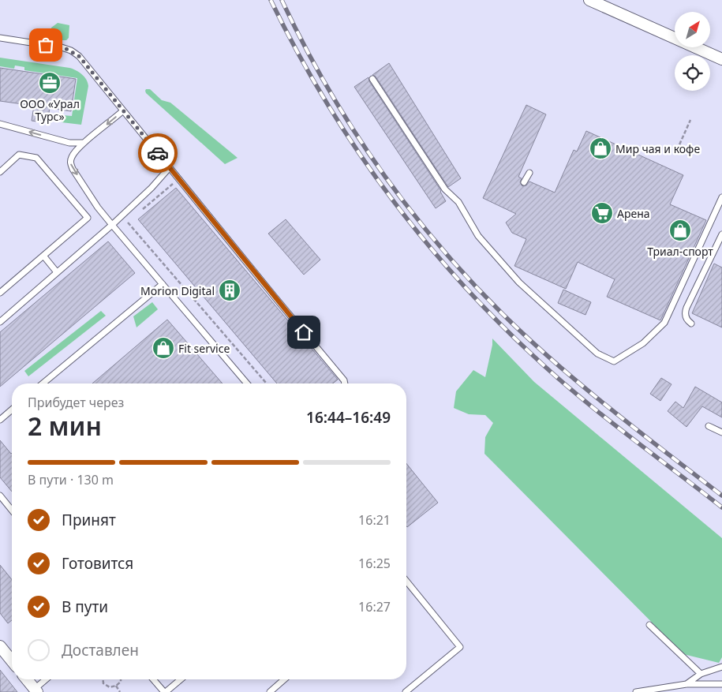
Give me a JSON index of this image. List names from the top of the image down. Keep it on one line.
{"places":{"office":["ООО «Урал Турс»"],"shop":["Мир чая и кофе","Триал-спорт","Fit service"],"supermarket":["Арена"],"building":["Morion Digital"]},"north":"top right","page":{"heading":["2 мин","Прибудет через","16:44–16:49"],"bar":"В пути · 130 m","list":[["Принят","16:21"],["Готовится","16:25"],["В пути","16:27"],"Доставлен"]}}
